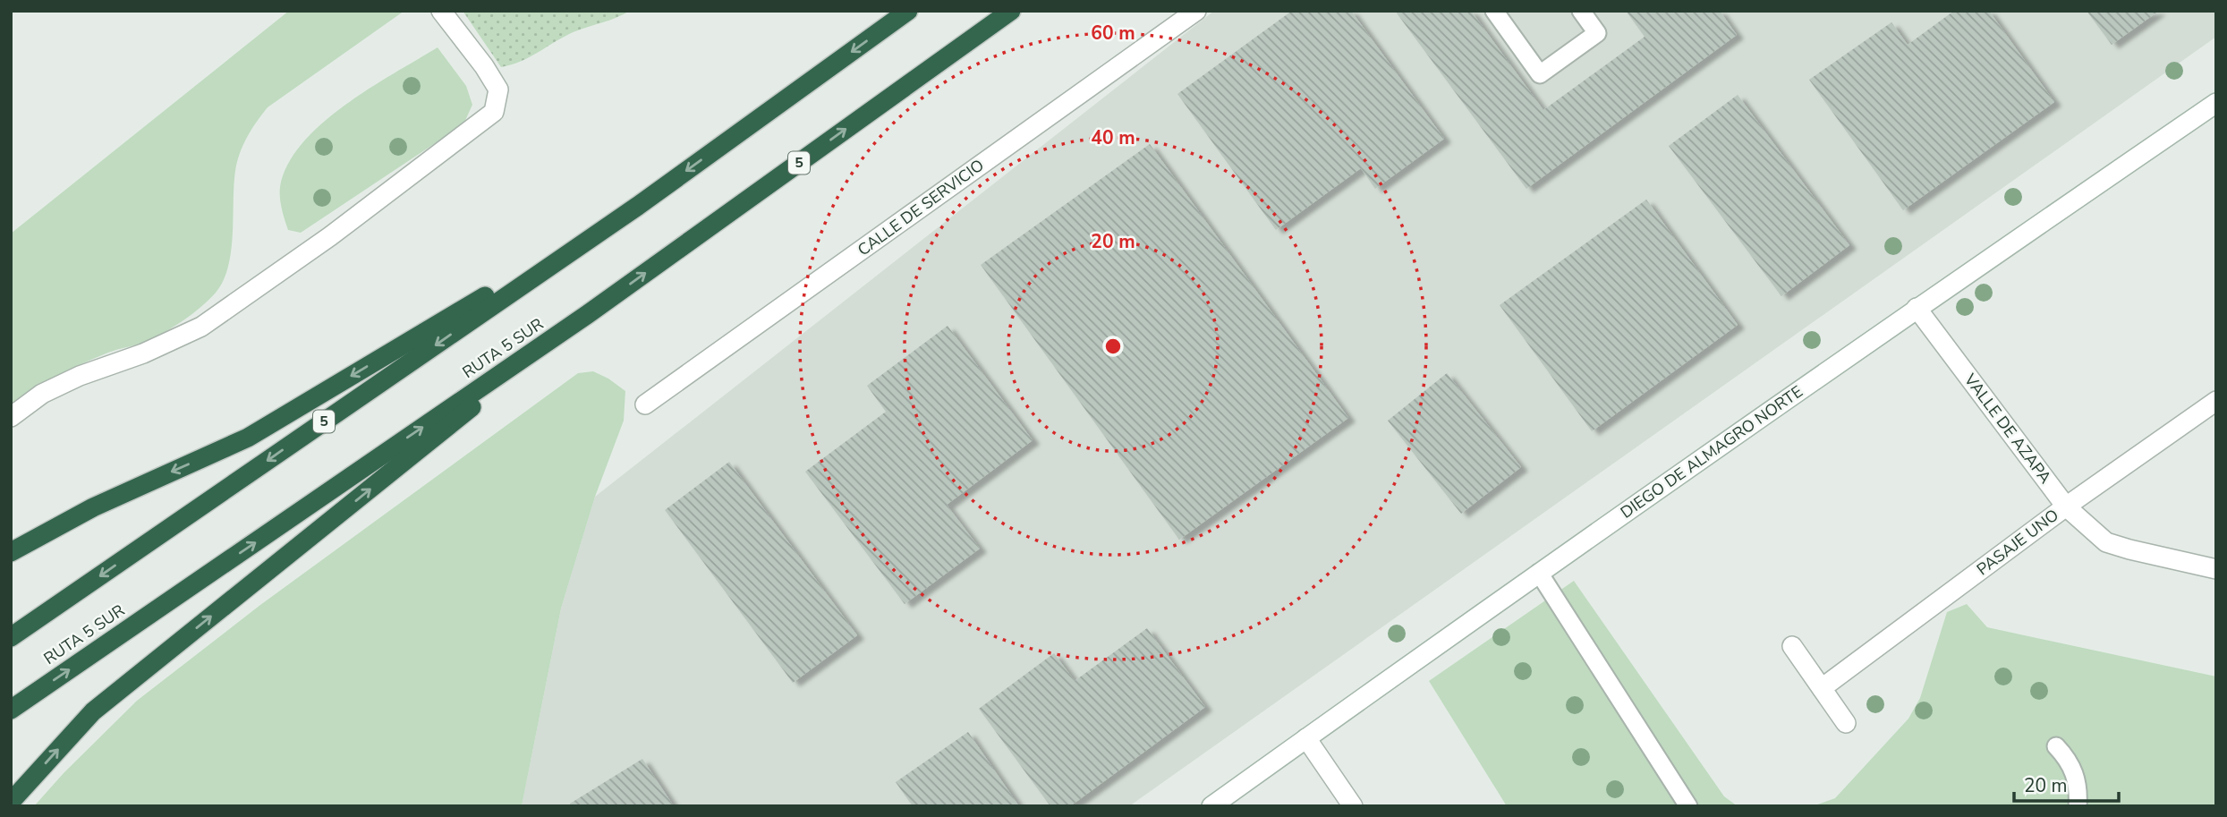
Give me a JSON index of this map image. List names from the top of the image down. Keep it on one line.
{"streets":{"highway":["5","RUTA 5 SUR"],"street":["CALLE DE SERVICIO","VALLE DE AZAPA","DIEGO DE ALMAGRO NORTE","PASAJE UNO"]},"crossings":[["VALLE DE AZAPA","DIEGO DE ALMAGRO NORTE"],["VALLE DE AZAPA","PASAJE UNO"]],"scale_bar":"20 m","rings":["60 m","40 m","20 m"]}
